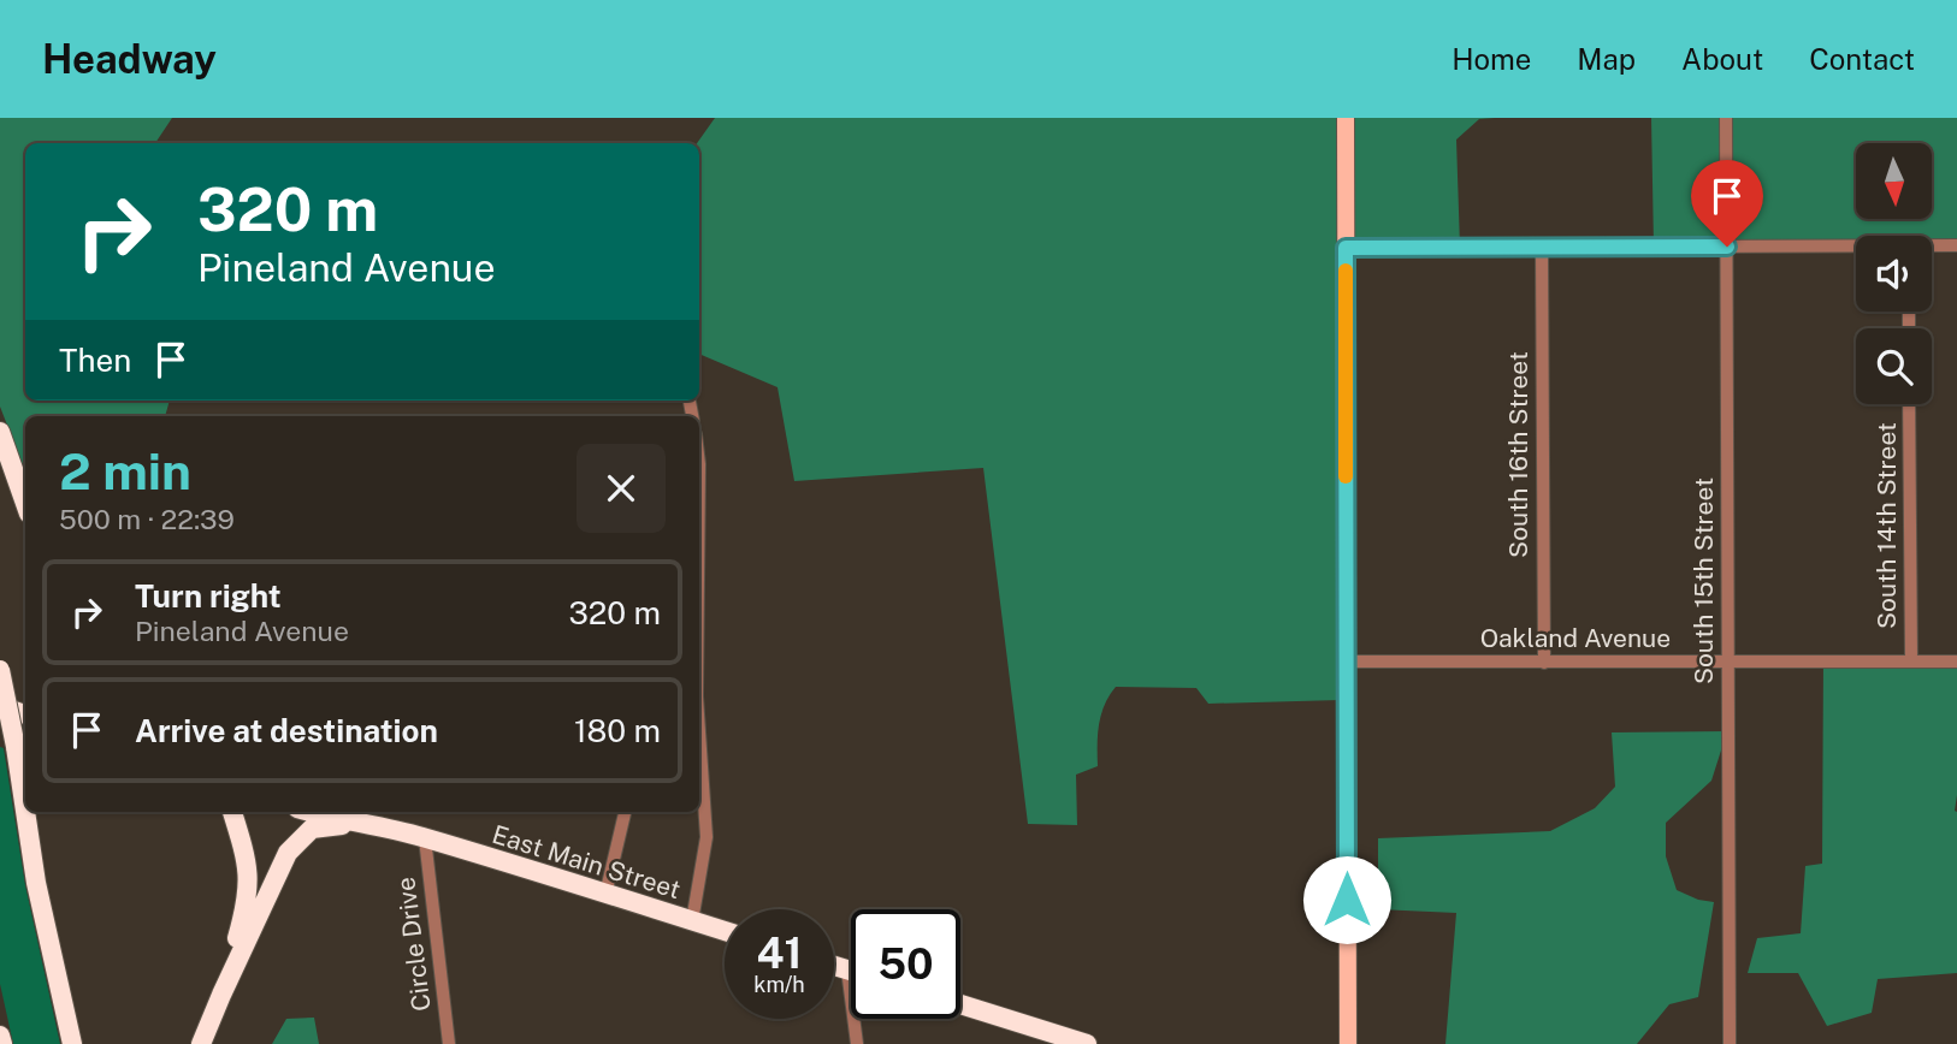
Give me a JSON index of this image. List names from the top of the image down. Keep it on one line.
{"streets":{"highway":["East Main Street"],"street":["South 16th Street","South 14th Street","South 15th Street","Oakland Avenue","Circle Drive"]},"crossings":[["South 16th Street","Oakland Avenue"],["South 14th Street","Oakland Avenue"],["South 15th Street","Oakland Avenue"],["East Main Street","Circle Drive"]],"north":"bottom","page":{"header":"Headway","nav":["Home","Map","About","Contact"],"turn":["320 m","Pineland Avenue"],"then":"Then","heading":["2 min","500 m · 22:39"],"list":[{"name":"Turn right","note":"Pineland Avenue","value":"320 m"},{"name":"Arrive at destination","value":"180 m"}],"speed":"41 km/h","limit":"50"}}
